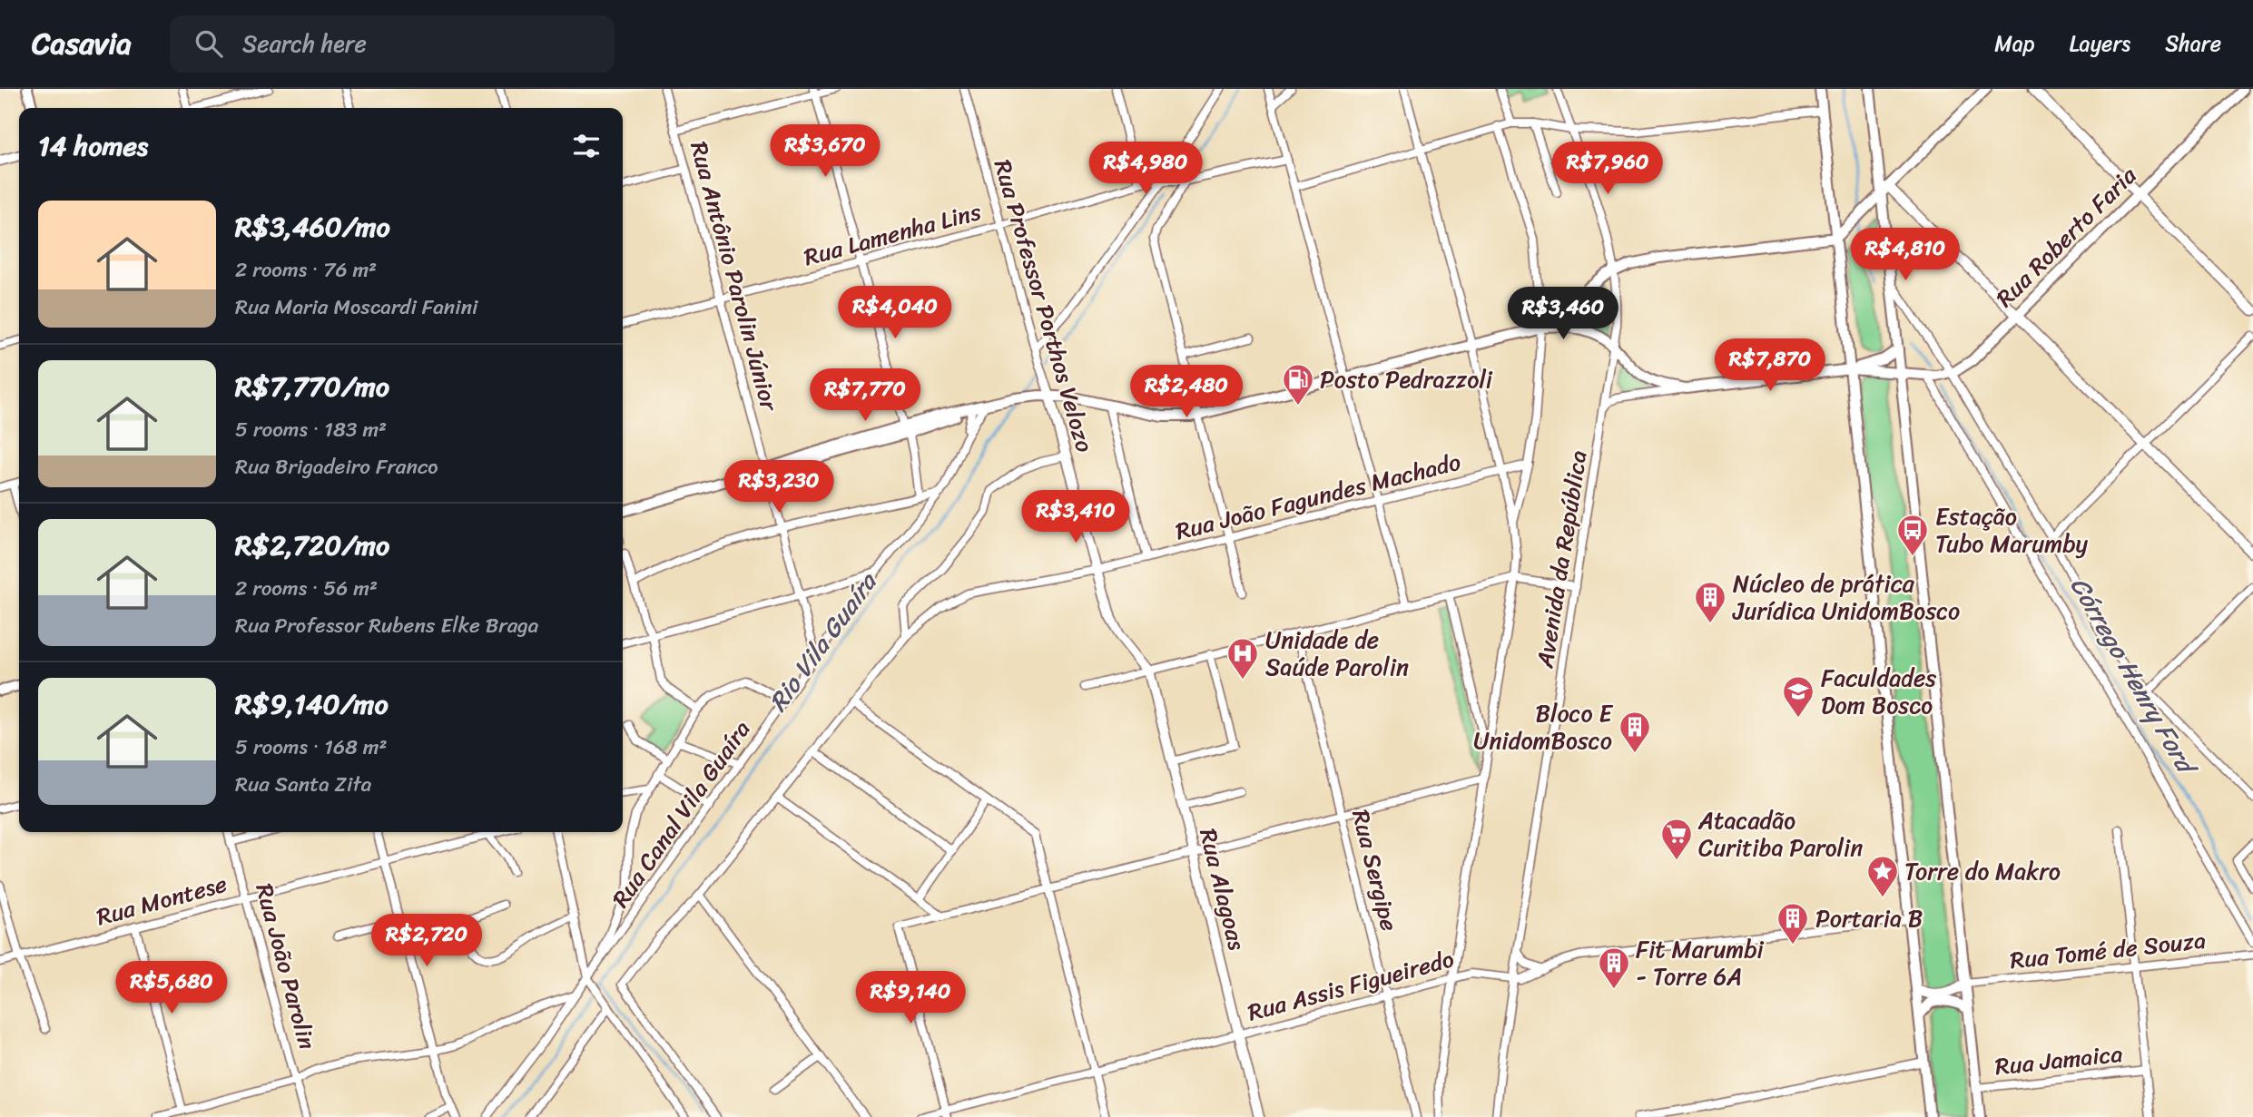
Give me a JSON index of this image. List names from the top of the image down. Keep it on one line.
{"streets":{"main road":["Rua Roberto Faria"],"street":["Rua Lamenha Lins","Rua Antônio Parolin Júnior","Rua Professor Porthos Velozo","Rua João Fagundes Machado","Avenida da República","Rua Canal Vila Guaíra","Rua Sergipe","Rua Alagoas","Rua Montese","Rua Tomé de Souza","Rua João Parolin","Rua Assis Figueiredo","Rua Jamaica"]},"crossings":[["Rua Lamenha Lins","Rua Antônio Parolin Júnior"],["Rua Lamenha Lins","Rua Professor Porthos Velozo"],["Rua Antônio Parolin Júnior","Rua Canal Vila Guaíra"],["Rua Professor Porthos Velozo","Rua João Fagundes Machado"],["Rua Professor Porthos Velozo","Rua Alagoas"],["Avenida da República","Rua Assis Figueiredo"],["Rua Sergipe","Rua Assis Figueiredo"],["Rua Alagoas","Rua Assis Figueiredo"],["Rua Montese","Rua João Parolin"]],"water":["Rio Vila Guaíra","Córrego Henry Ford"],"places":{"fuel station":["Posto Pedrazzoli"],"bus stop":["Estação Tubo Marumby"],"building":["Núcleo de prática Jurídica UnidomBosco","Bloco E UnidomBosco","Portaria B","Fit Marumbi - Torre 6A"],"hospital":["Unidade de Saúde Parolin"],"school or university":["Faculdades Dom Bosco"],"supermarket":["Atacadão Curitiba Parolin"],"place":["Torre do Makro"]},"page":{"header":"Casavia","search":"Search here","nav":["Map","Layers","Share"],"heading":"14 homes","price":["R$3,670","R$4,980","R$7,960","R$4,810","R$4,040","R$3,460","R$7,870","R$2,480","R$7,770","R$3,230","R$3,410","R$2,720","R$5,680","R$9,140"],"list":[{"name":"R$3,460/mo","note":"2 rooms · 76 m² · Rua Maria Moscardi Fanini"},{"name":"R$7,770/mo","note":"5 rooms · 183 m² · Rua Brigadeiro Franco"},{"name":"R$2,720/mo","note":"2 rooms · 56 m² · Rua Professor Rubens Elke Braga"},{"name":"R$9,140/mo","note":"5 rooms · 168 m² · Rua Santa Zita"}]}}
